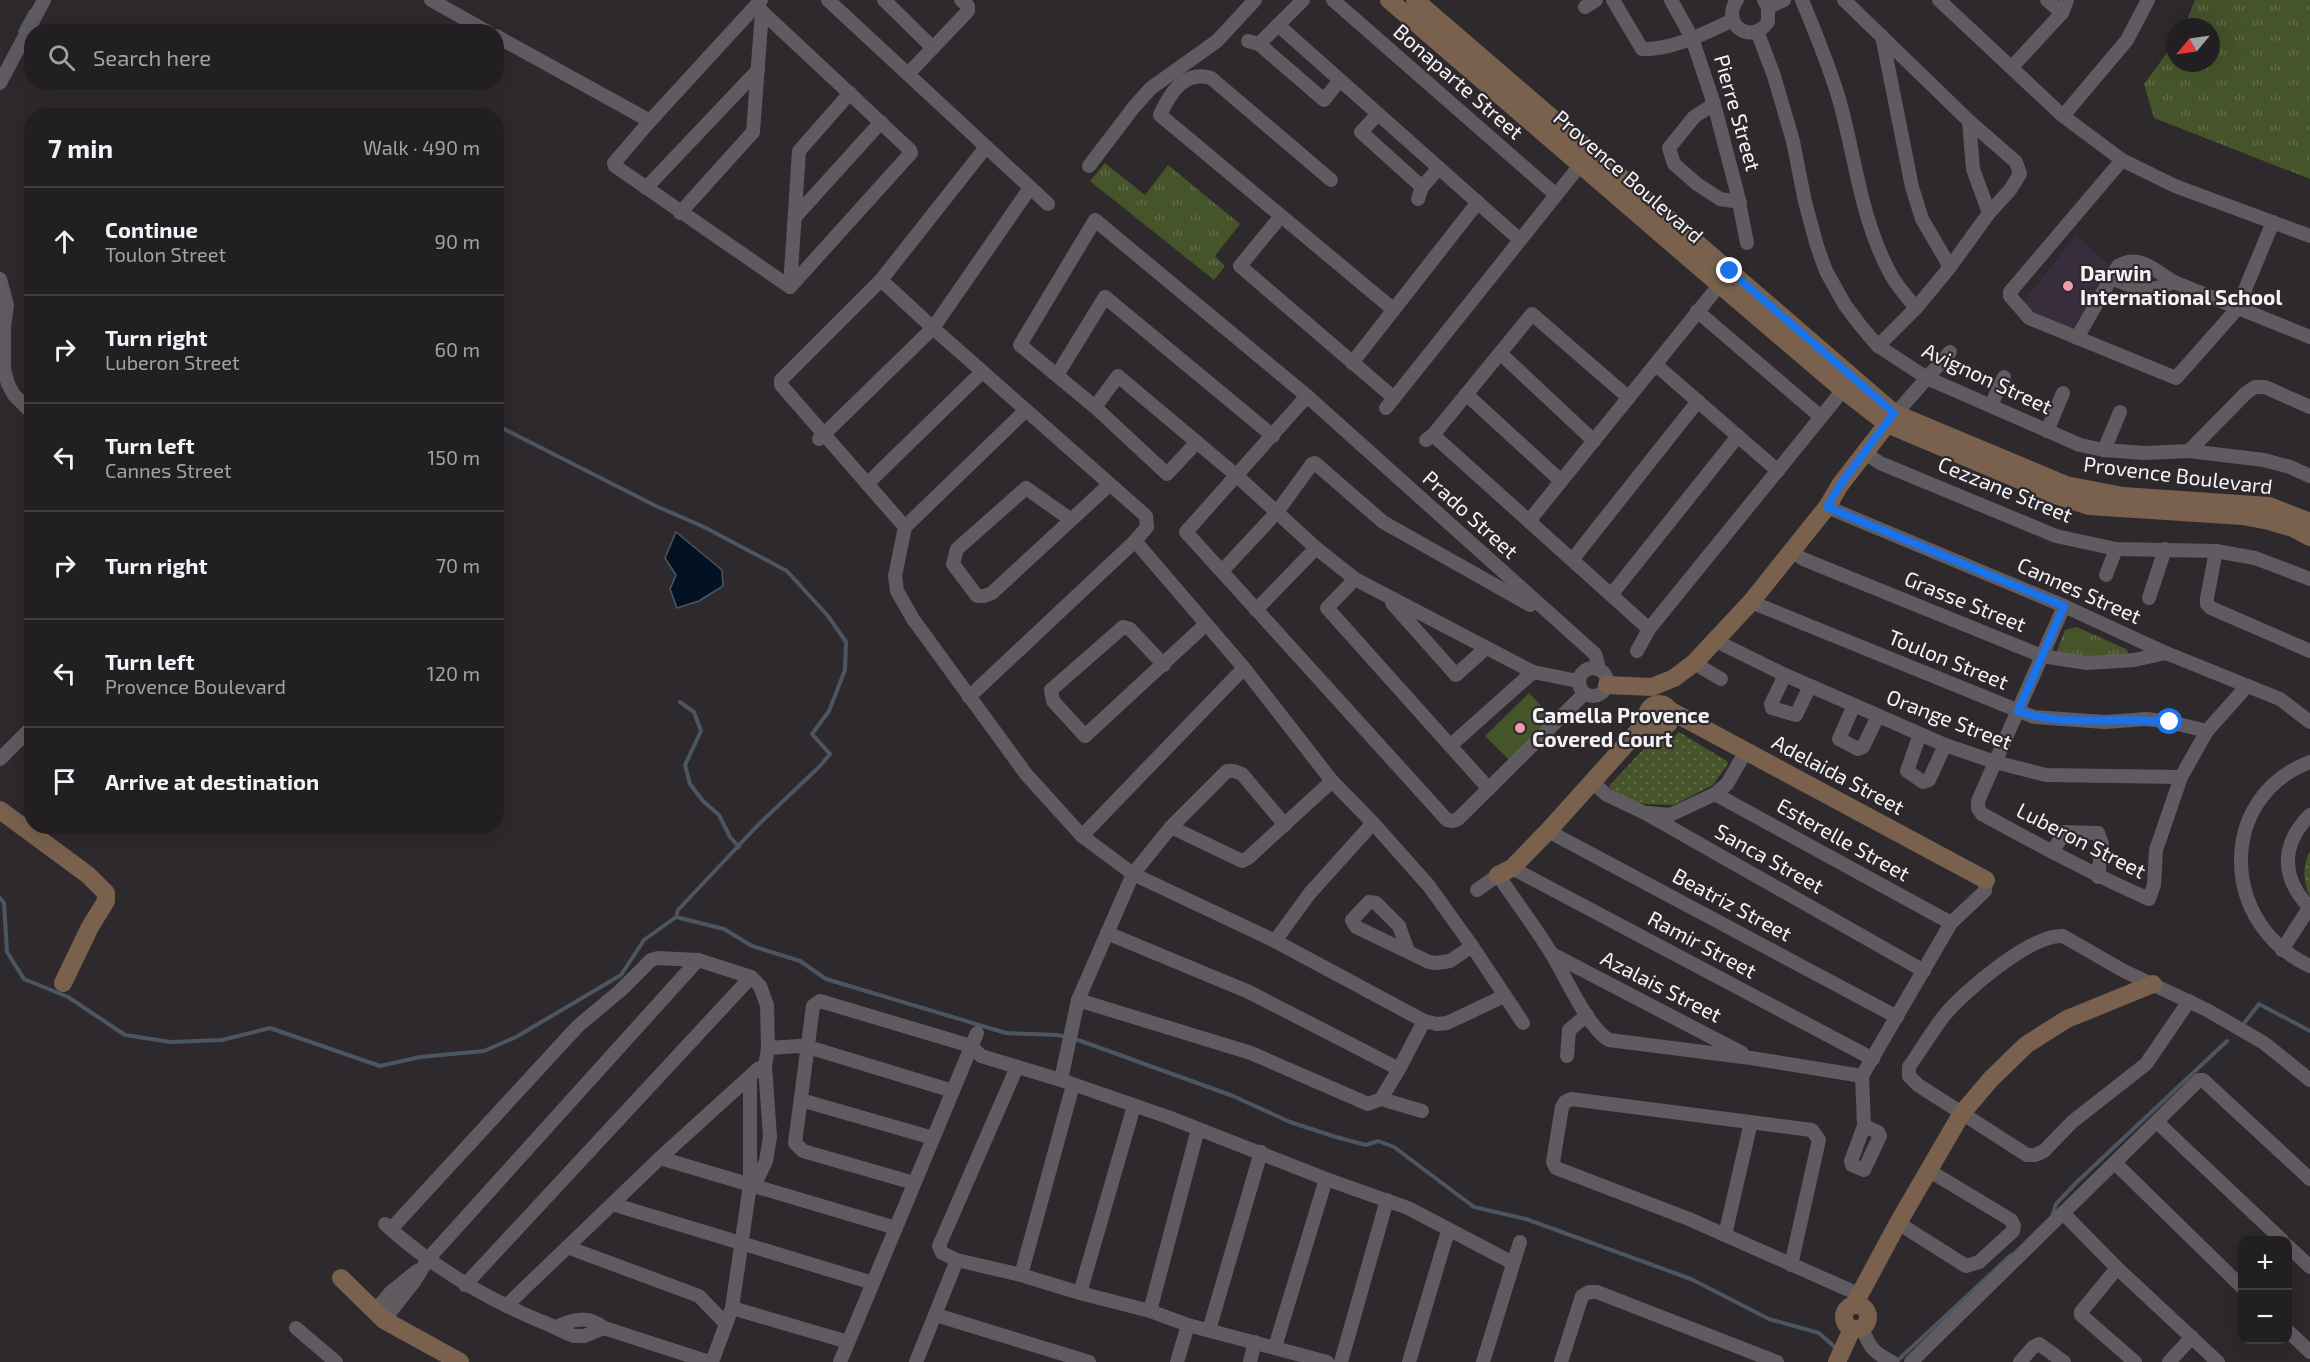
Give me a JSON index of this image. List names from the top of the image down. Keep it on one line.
{"streets":{"street":["Bonaparte Street","Pierre Street","Provence Boulevard","Avignon Street","Cezzane Street","Prado Street","Cannes Street","Grasse Street","Toulon Street","Orange Street","Adelaida Street","Esterelle Street","Luberon Street","Sanca Street","Beatriz Street","Ramir Street","Azalais Street"]},"crossings":[["Cannes Street","Grasse Street"],["Cannes Street","Luberon Street"],["Grasse Street","Luberon Street"],["Toulon Street","Luberon Street"],["Orange Street","Luberon Street"]],"places":["Darwin International School","Camella Provence Covered Court"],"north":"bottom left","page":{"search":"Search here","heading":["7 min","Walk · 490 m"],"list":[["Continue","Toulon Street","90 m"],["Turn right","Luberon Street","60 m"],["Turn left","Cannes Street","150 m"],["Turn right","70 m"],["Turn left","Provence Boulevard","120 m"],"Arrive at destination"],"map_buttons":["+","−"]}}
